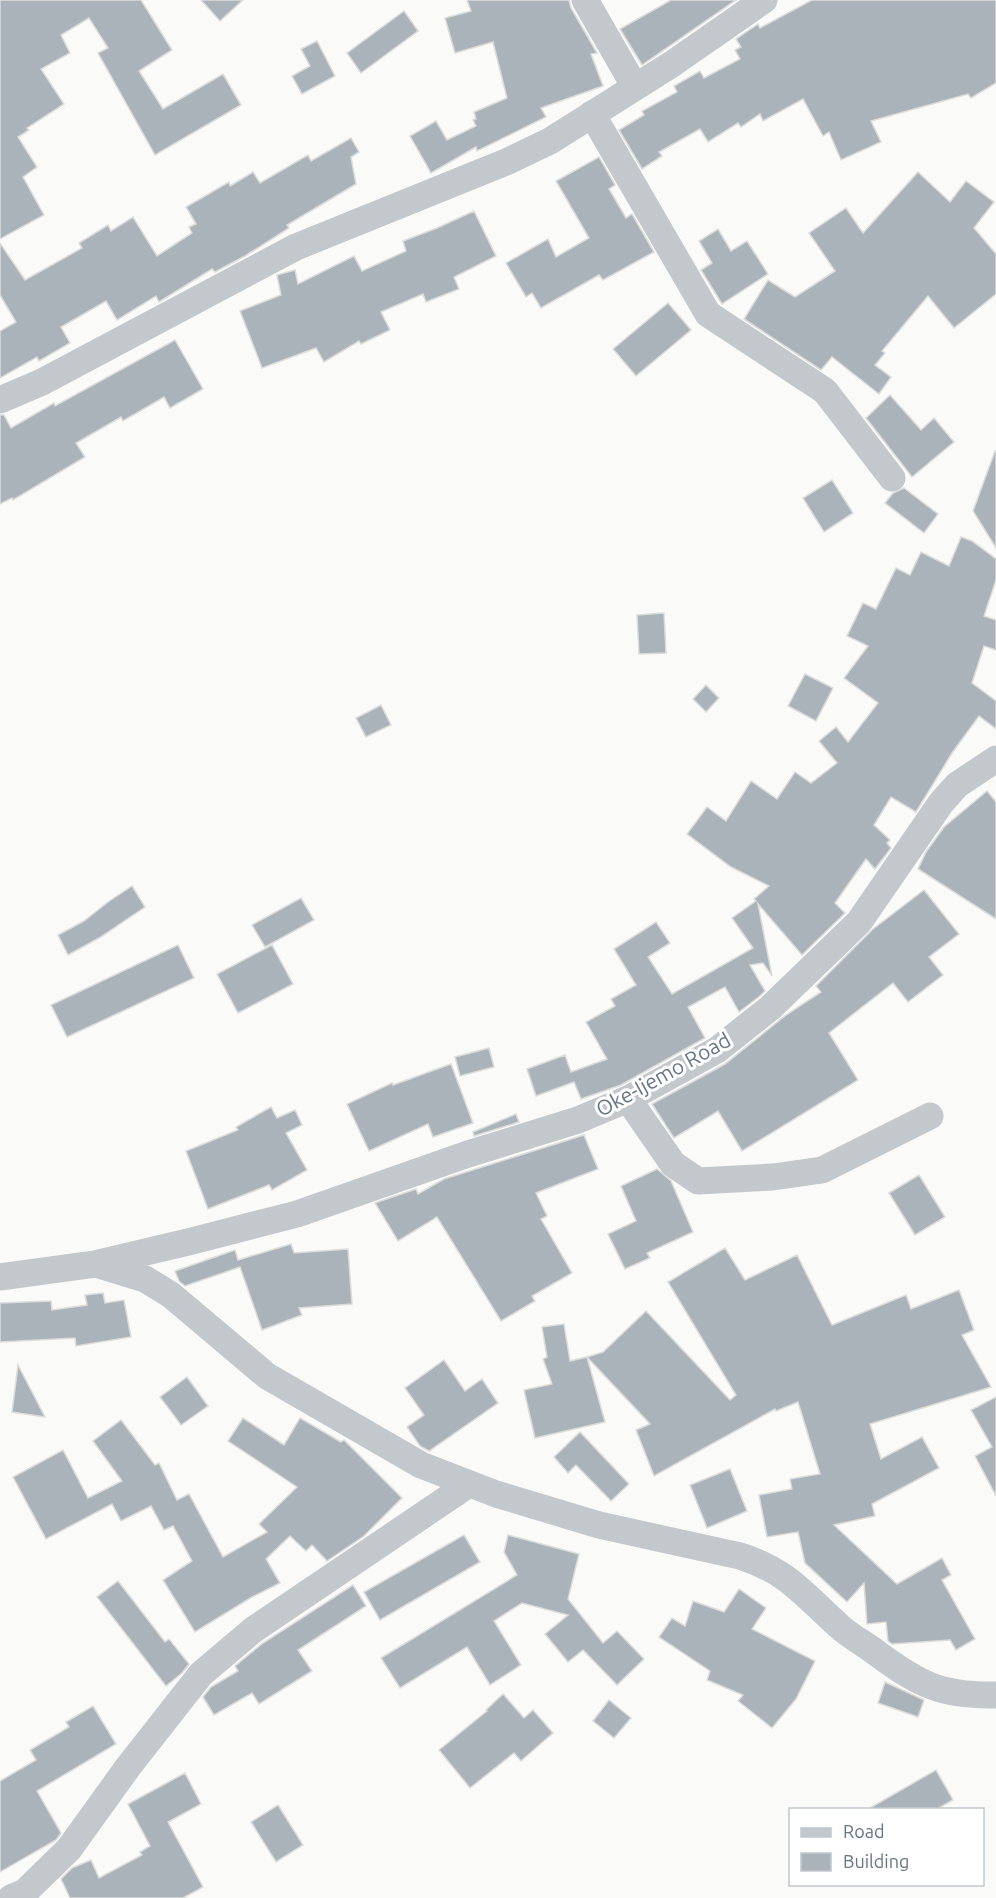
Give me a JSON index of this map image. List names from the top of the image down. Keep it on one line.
{"streets":{"street":["Oke-Ijemo Road"]},"legend":["Road","Building"]}
